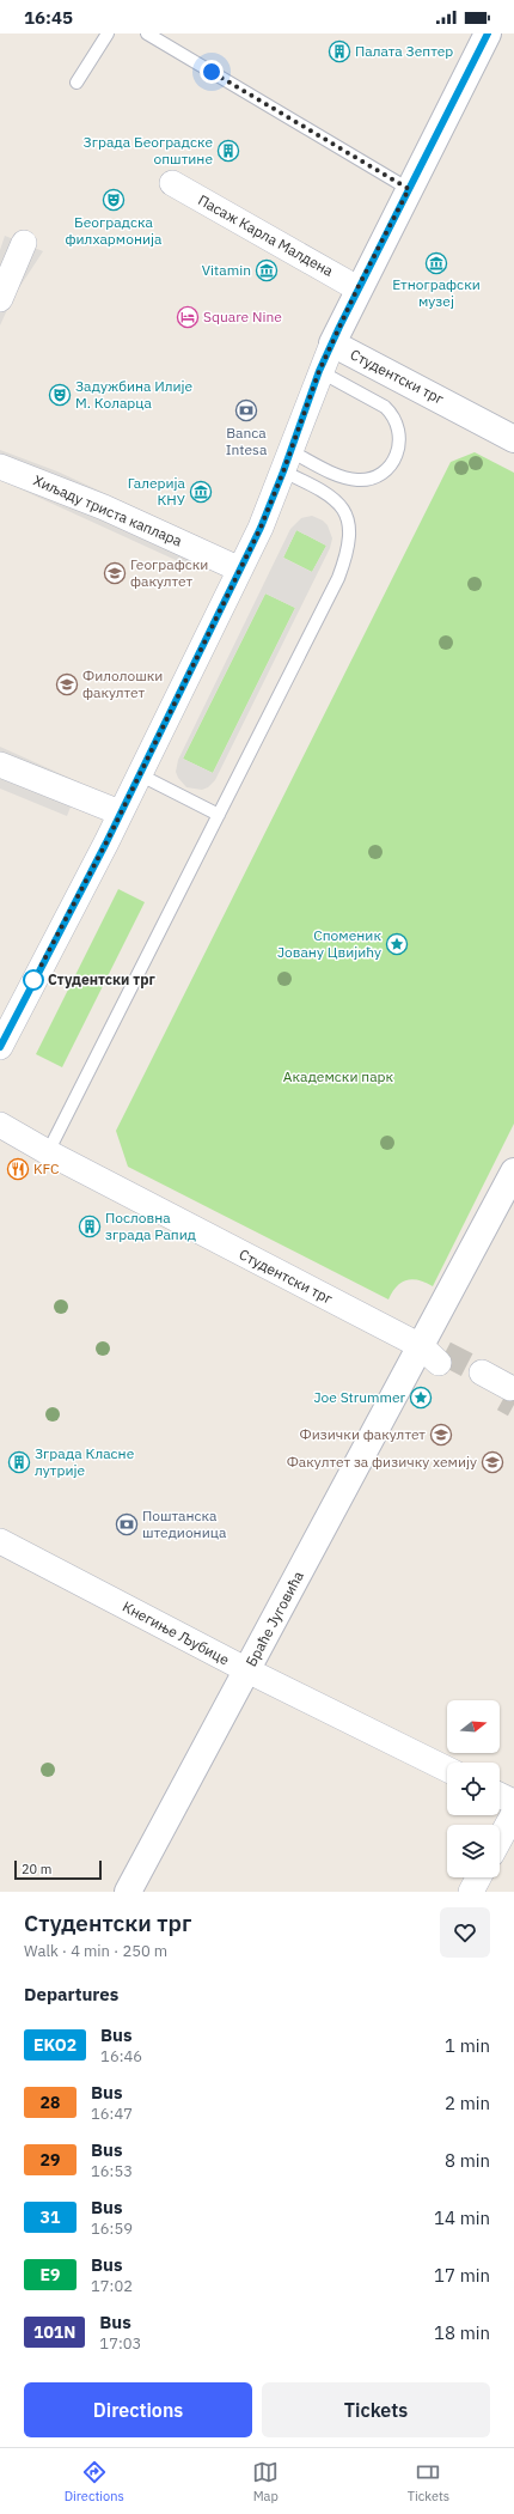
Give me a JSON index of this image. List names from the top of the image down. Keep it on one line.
{"streets":{"street":["Пасаж Карла Малдена","Студентски трг","Хиљаду триста каплара","Браће Југовића","Кнегиње Љубице"]},"crossings":[["Студентски трг","Браће Југовића"],["Браће Југовића","Кнегиње Љубице"]],"parks":["Академски парк"],"places":{"building":["Палата Зептер","Зграда Београдске општине","Пословна зграда Рапид","Зграда Класне лутрије"],"theatre":["Београдска филхармонија","Задужбина Илије М. Коларца"],"museum":["Етнографски музеј","Vitamin","Галерија КНУ"],"hotel":["Square Nine"],"bank":["Banca Intesa","Поштанска штедионица"],"school or university":["Географски факултет","Филолошки факултет","Физички факултет","Факултет за физичку хемију"],"place":["Споменик Јовану Цвијићу","Joe Strummer"],"other":["Студентски трг"],"restaurant":["KFC"]},"lines":["bus line EKO2"],"scale_bar":"20 m","north":"right","page":{"status":"16:45","scale":"20 m","heading":[["Студентски трг","Walk · 4 min · 250 m"],"Departures"],"list":[{"mark":"EKO2","name":"Bus","note":"16:46","value":"1 min"},{"mark":"28","name":"Bus","note":"16:47","value":"2 min"},{"mark":"29","name":"Bus","note":"16:53","value":"8 min"},{"mark":"31","name":"Bus","note":"16:59","value":"14 min"},{"mark":"E9","name":"Bus","note":"17:02","value":"17 min"},{"mark":"101N","name":"Bus","note":"17:03","value":"18 min"}],"buttons":["Directions","Tickets"],"tabs":["Directions","Map","Tickets"]}}
